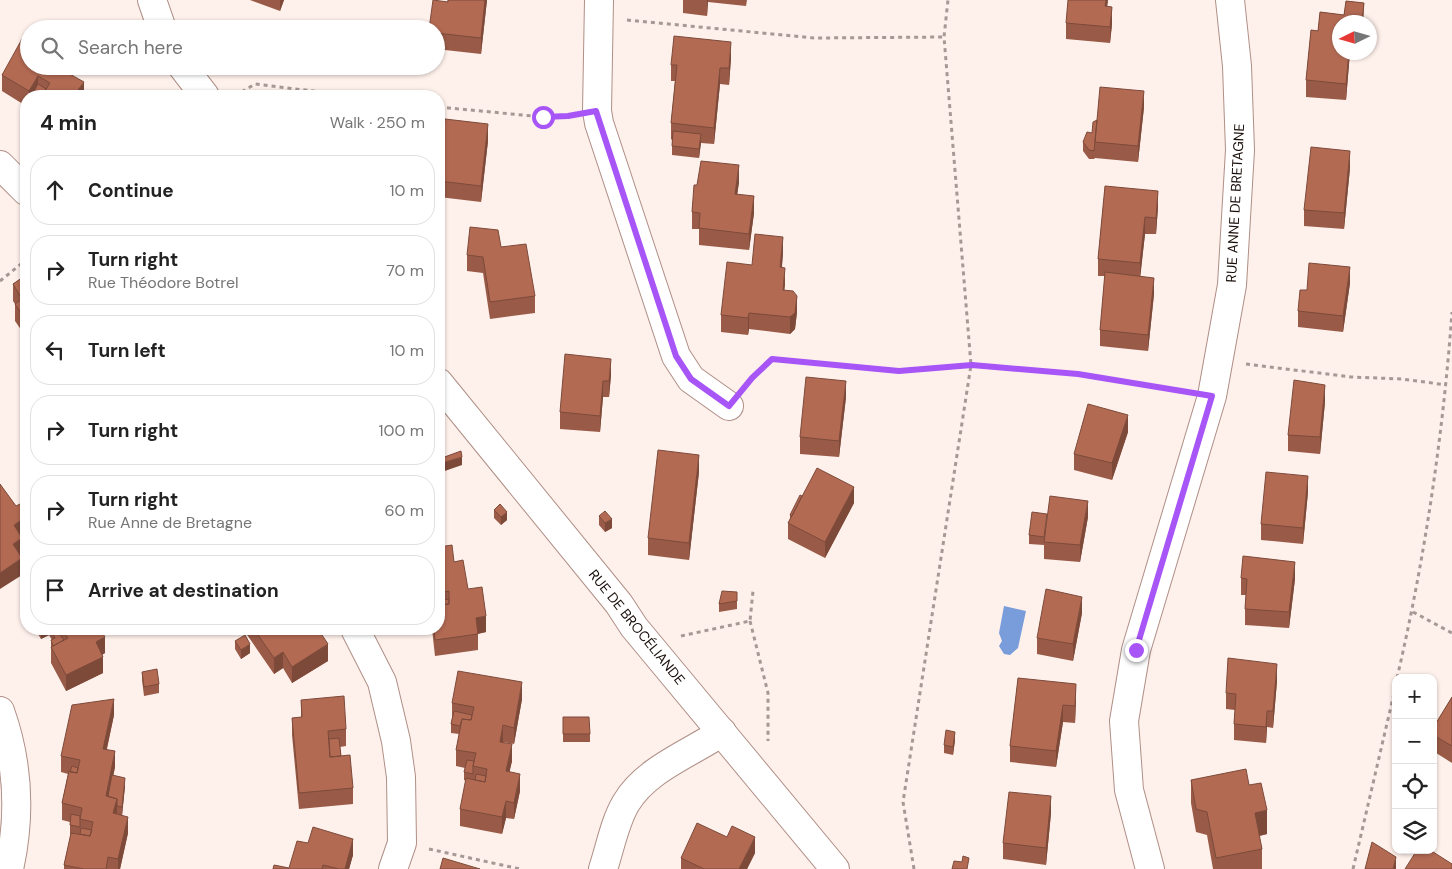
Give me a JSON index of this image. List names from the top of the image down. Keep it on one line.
{"streets":{"street":["RUE ANNE DE BRETAGNE","RUE DE BROCÉLIANDE"]},"north":"left","page":{"search":"Search here","heading":["4 min","Walk · 250 m"],"list":[["Continue","10 m"],["Turn right","Rue Théodore Botrel","70 m"],["Turn left","10 m"],["Turn right","100 m"],["Turn right","Rue Anne de Bretagne","60 m"],"Arrive at destination"],"map_buttons":["+","−"]}}
